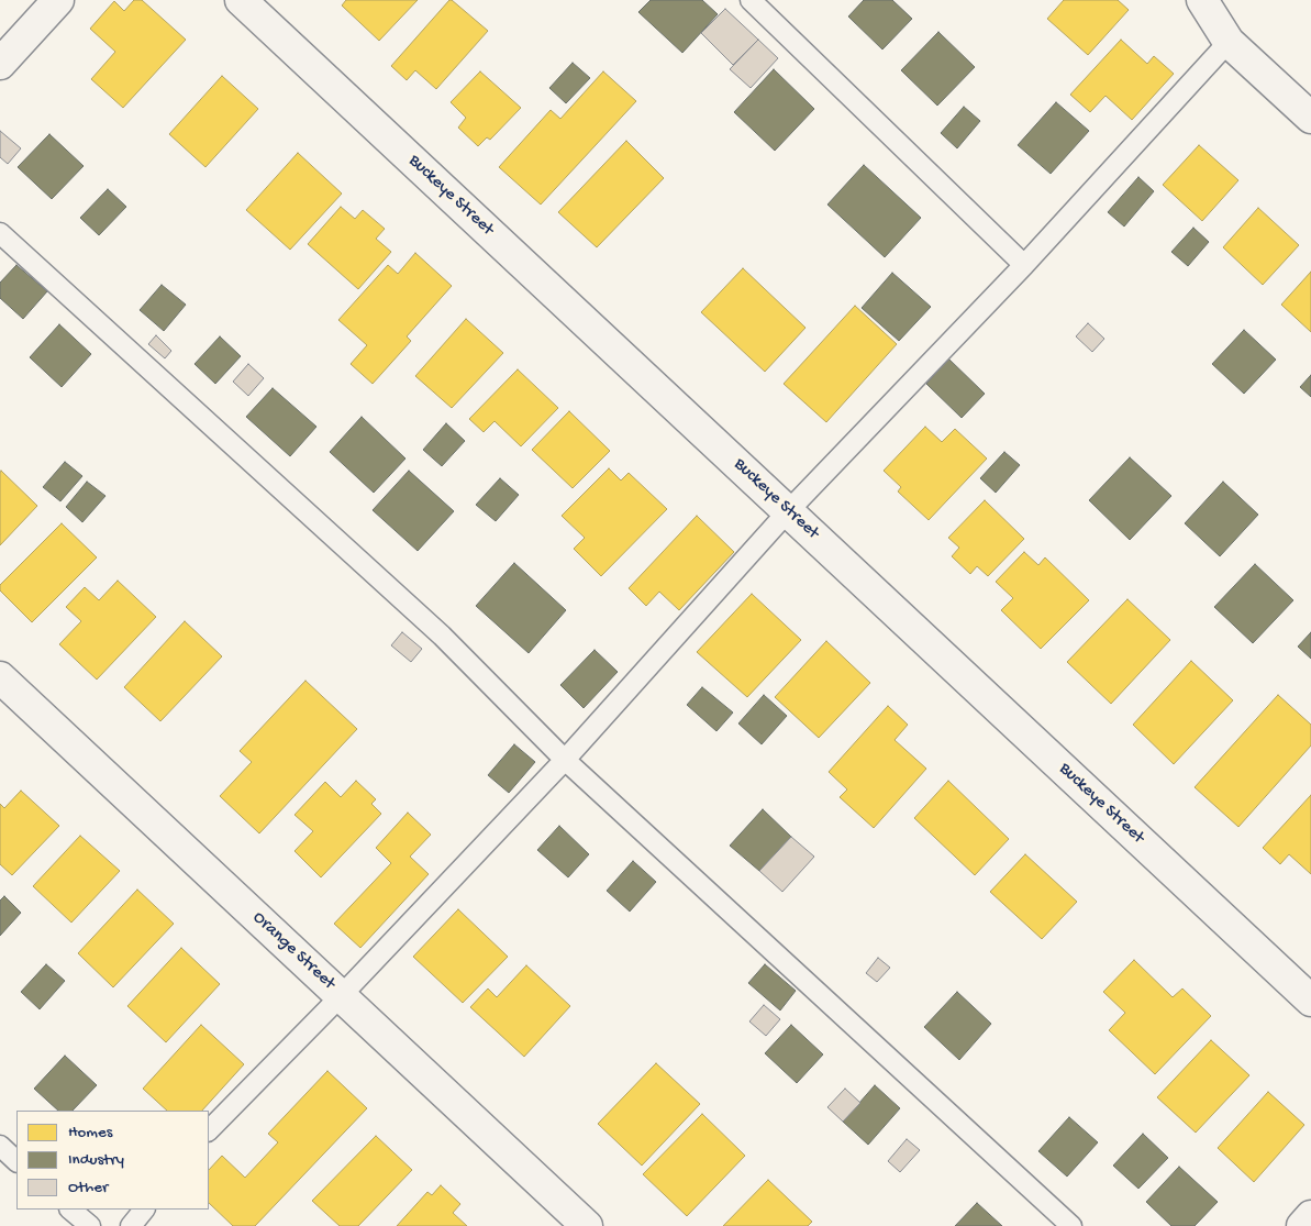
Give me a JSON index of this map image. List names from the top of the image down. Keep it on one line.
{"streets":{"street":["Buckeye Street","Orange Street"]},"legend":["Homes","Industry","Other"]}
